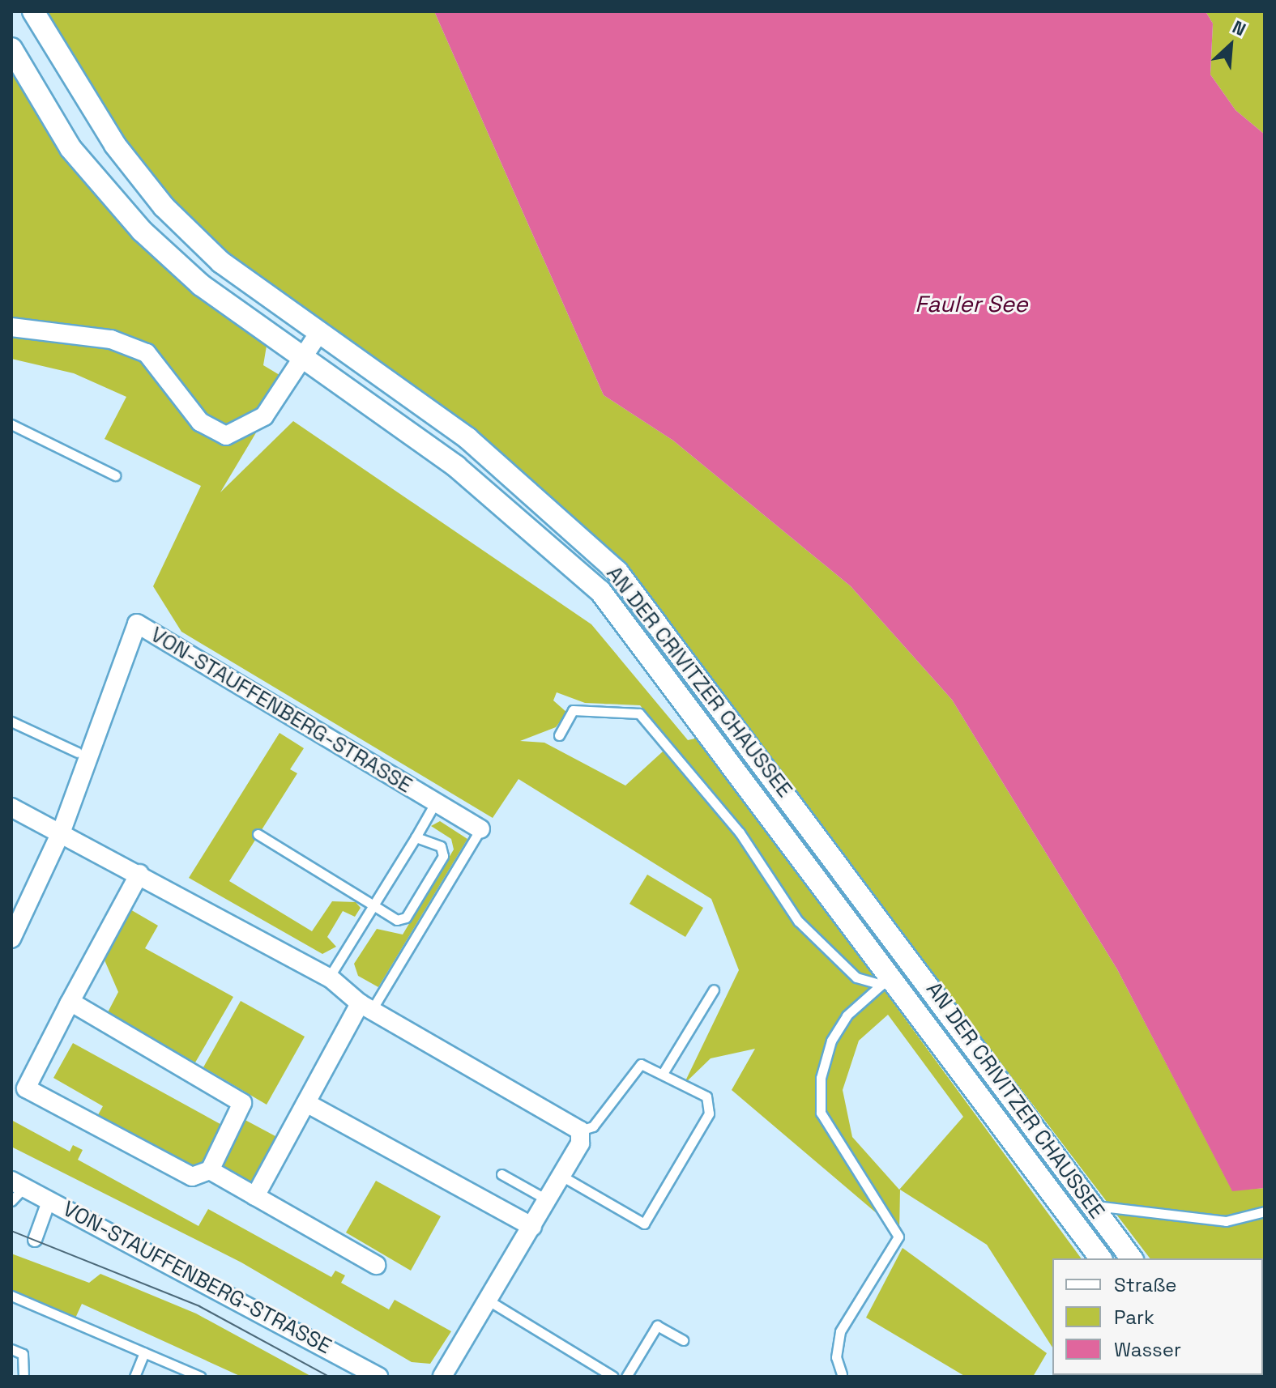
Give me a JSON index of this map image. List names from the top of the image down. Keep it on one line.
{"streets":{"street":["AN DER CRIVITZER CHAUSSEE","VON-STAUFFENBERG-STRASSE"]},"water":["Fauler See"],"legend":["Straße","Park","Wasser"],"north":"top right"}
